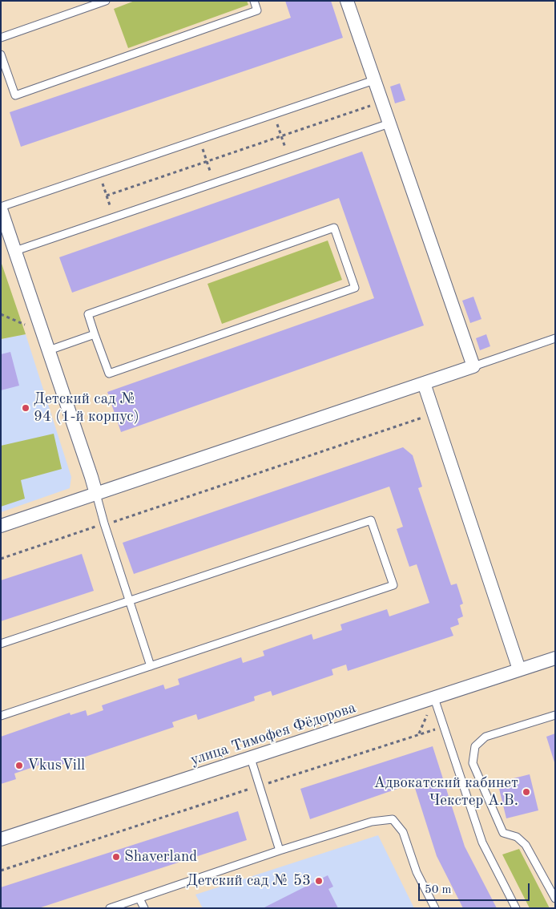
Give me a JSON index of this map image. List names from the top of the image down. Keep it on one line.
{"streets":{"street":["улица Тимофея Фёдорова"]},"places":["Детский сад № 94 (1-й корпус)","VkusVill","Адвокатский кабинет Чекстер А.В.","Shaverland","Детский сад № 53"],"scale_bar":"50 m"}
